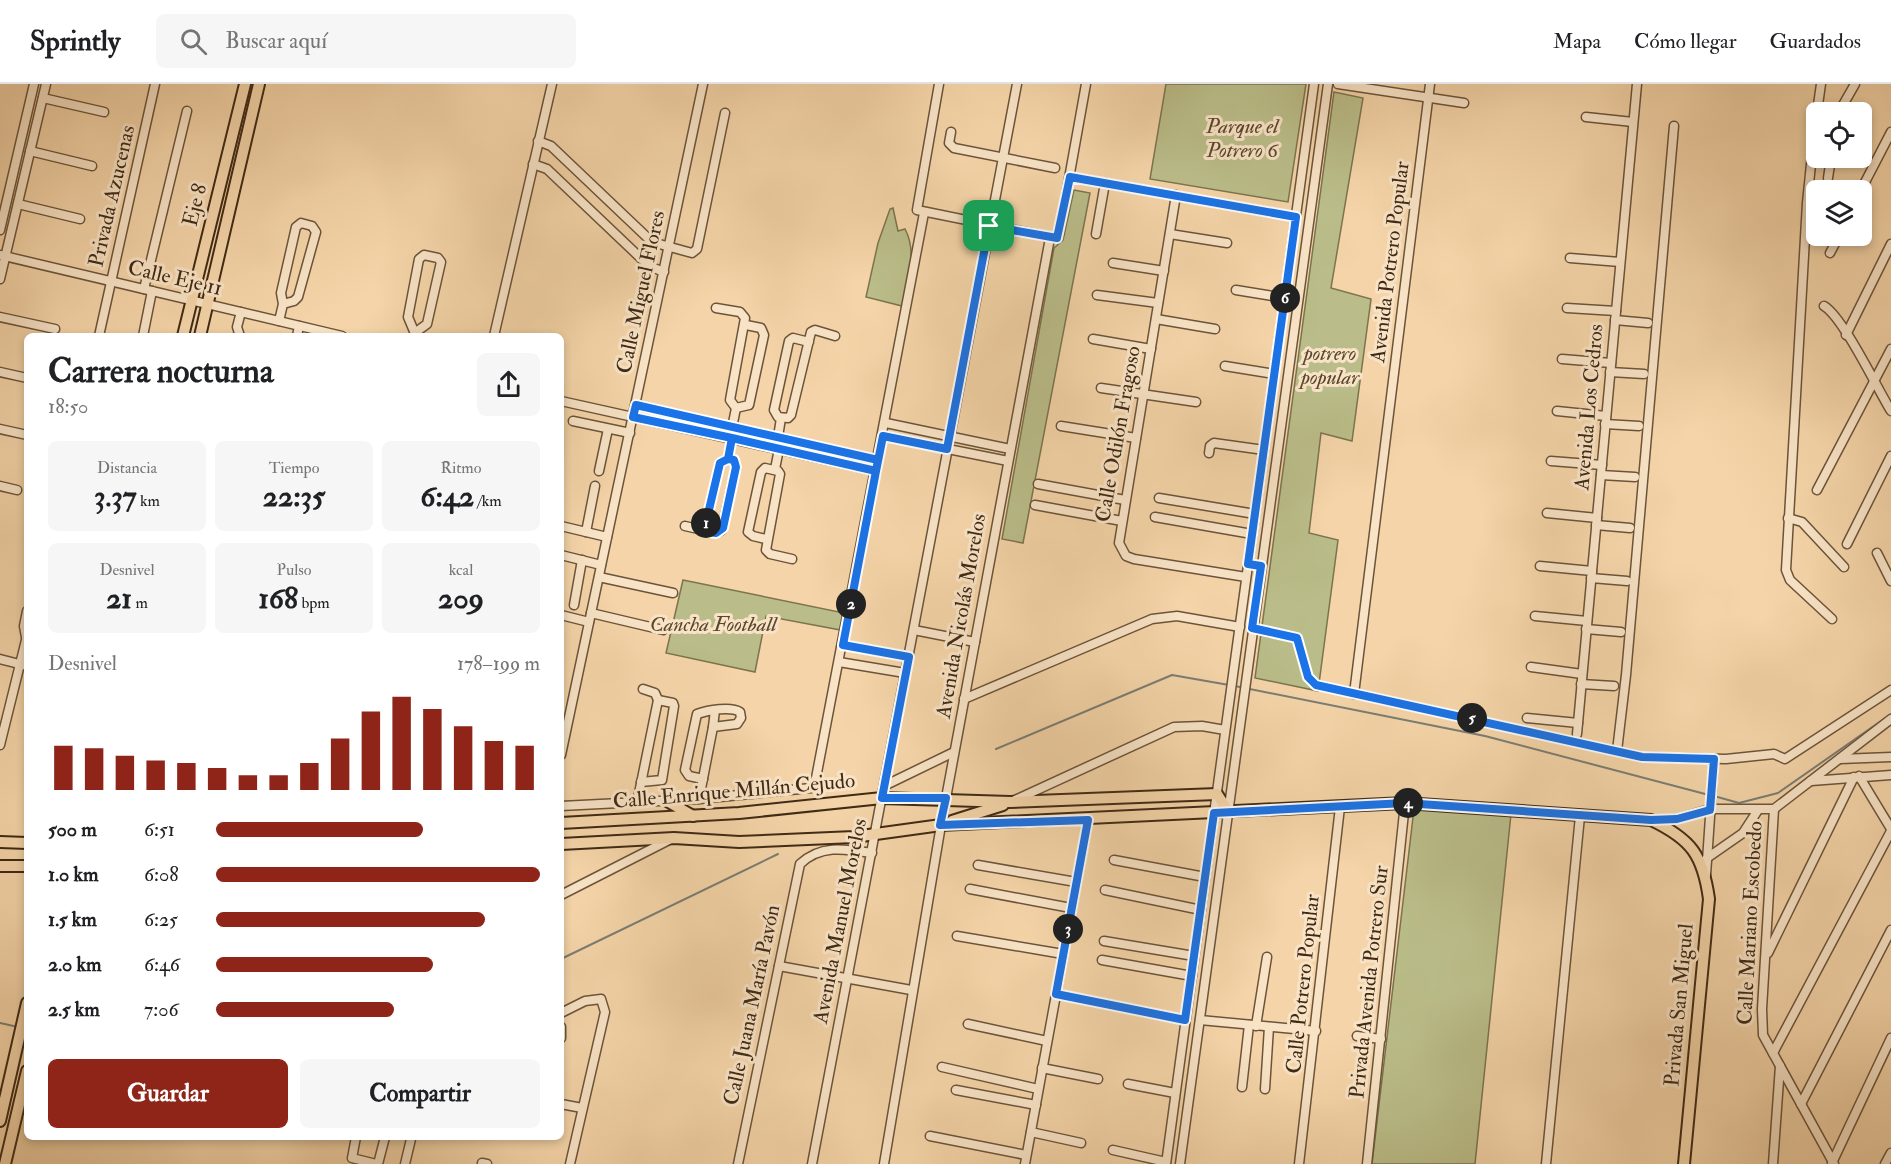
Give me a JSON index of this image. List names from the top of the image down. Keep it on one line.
{"streets":{"main road":["Eje 8","Calle Enrique Millán Cejudo","Privada San Miguel"],"street":["Privada Azucenas","Avenida Potrero Popular","Calle Eje 11","Calle Miguel Flores","Avenida Los Cedros","Calle Odilón Fragoso","Avenida Nicolás Morelos","Avenida Manuel Morelos","Calle Mariano Escobedo","Privada Avenida Potrero Sur","Calle Potrero Popular","Calle Juana María Pavón"]},"crossings":[["Privada Azucenas","Calle Eje 11"],["Eje 8","Calle Eje 11"],["Avenida Nicolás Morelos","Calle Enrique Millán Cejudo"],["Calle Enrique Millán Cejudo","Avenida Manuel Morelos"],["Avenida Manuel Morelos","Calle Juana María Pavón"]],"parks":["Parque el Potrero 6","potrero popular","Cancha Football"],"page":{"header":"Sprintly","search":"Buscar aquí","nav":["Mapa","Cómo llegar","Guardados"],"pins":["6","1","2","5","4","3"],"heading":["Carrera nocturna","18:50"],"stats":[["Distancia","3.37 km"],["Tiempo","22:35"],["Ritmo","6:42 /km"],["Desnivel","21 m"],["Pulso","168 bpm"],["kcal","209"]],"chart":["Desnivel","178–199 m"],"list":[{"name":"500 m","note":"6:51"},{"name":"1.0 km","note":"6:08"},{"name":"1.5 km","note":"6:25"},{"name":"2.0 km","note":"6:46"},{"name":"2.5 km","note":"7:06"}],"buttons":["Guardar","Compartir"]}}
